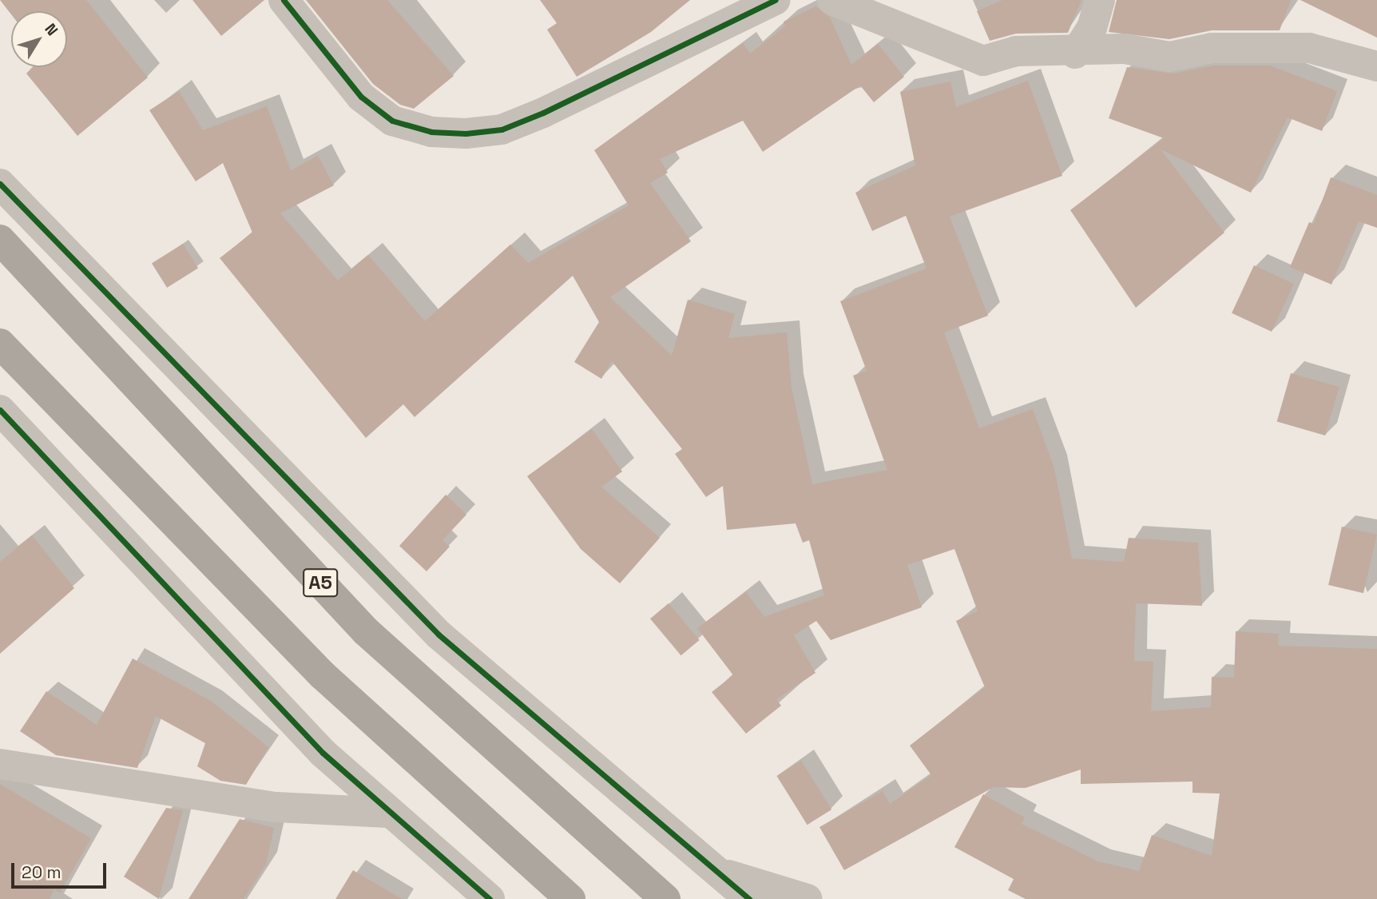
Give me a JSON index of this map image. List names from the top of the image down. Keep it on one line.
{"streets":{"highway":["A5"]},"scale_bar":"20 m","north":"top right"}
